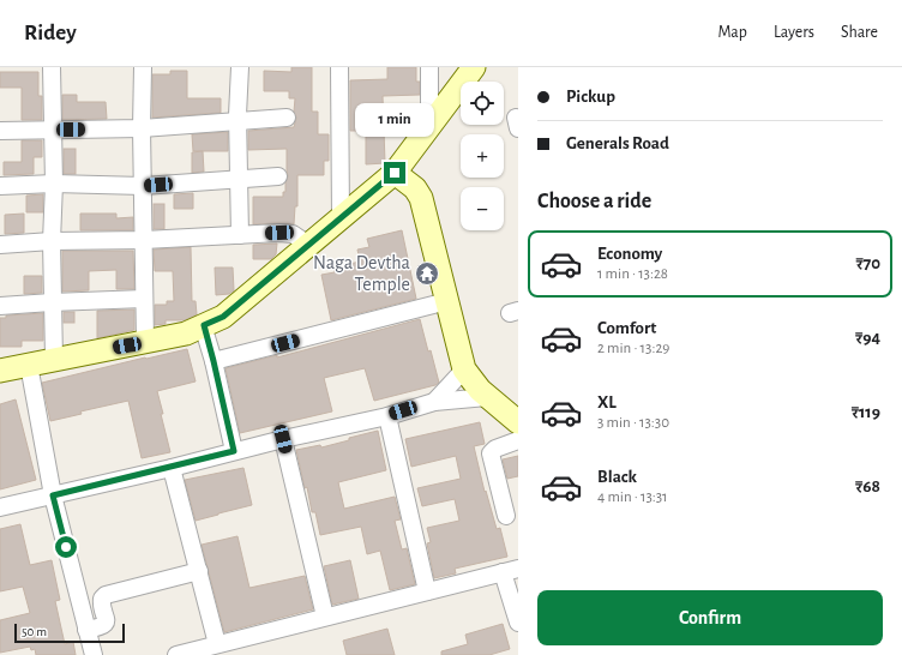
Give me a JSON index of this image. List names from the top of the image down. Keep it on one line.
{"places":{"temple":["Naga Devtha Temple"]},"scale_bar":"50 m","page":{"header":"Ridey","nav":["Map","Layers","Share"],"banner":["Pickup","Generals Road"],"map_buttons":["+","−"],"bubble":"1 min","heading":"Choose a ride","list":[{"name":"Economy","note":"1 min · 13:28","value":"₹70"},{"name":"Comfort","note":"2 min · 13:29","value":"₹94"},{"name":"XL","note":"3 min · 13:30","value":"₹119"},{"name":"Black","note":"4 min · 13:31","value":"₹68"}],"buttons":"Confirm","scale":"50 m"}}
